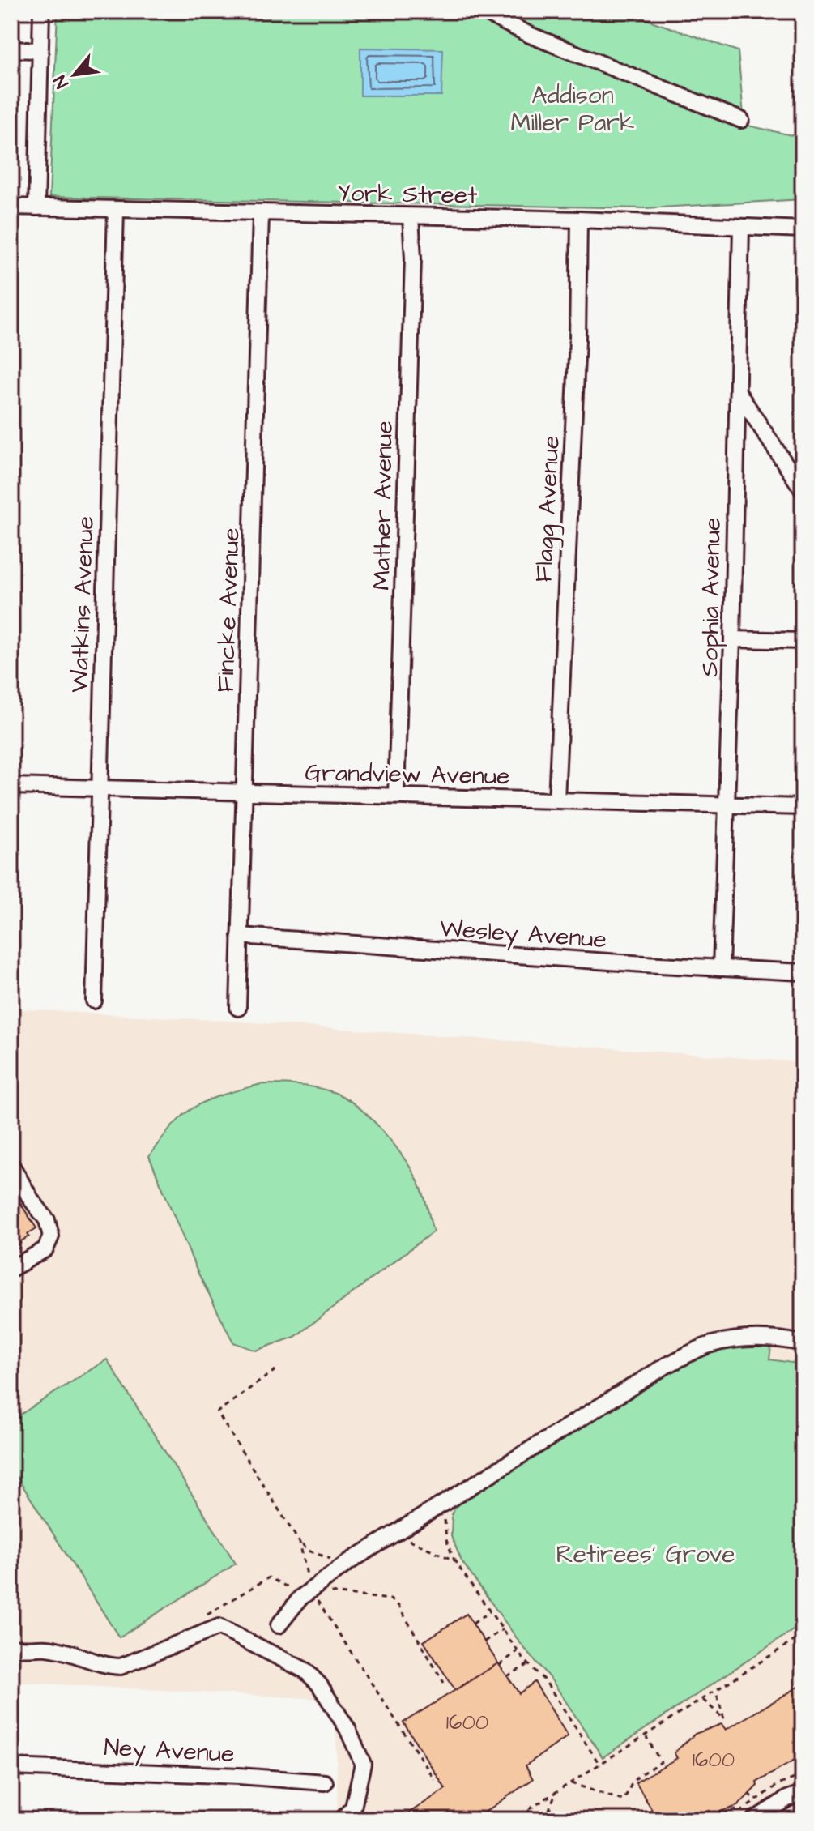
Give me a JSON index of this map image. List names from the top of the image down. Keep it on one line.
{"streets":{"street":["York Street","Mather Avenue","Flagg Avenue","Sophia Avenue","Watkins Avenue","Fincke Avenue","Grandview Avenue","Wesley Avenue","Ney Avenue"]},"crossings":[["York Street","Mather Avenue"],["York Street","Flagg Avenue"],["York Street","Sophia Avenue"],["York Street","Watkins Avenue"],["York Street","Fincke Avenue"],["Mather Avenue","Grandview Avenue"],["Flagg Avenue","Grandview Avenue"],["Sophia Avenue","Grandview Avenue"],["Sophia Avenue","Wesley Avenue"],["Watkins Avenue","Grandview Avenue"],["Fincke Avenue","Grandview Avenue"],["Fincke Avenue","Wesley Avenue"]],"parks":["Addison Miller Park","Retirees' Grove"],"house_numbers":["1600","1600"],"north":"bottom left"}
